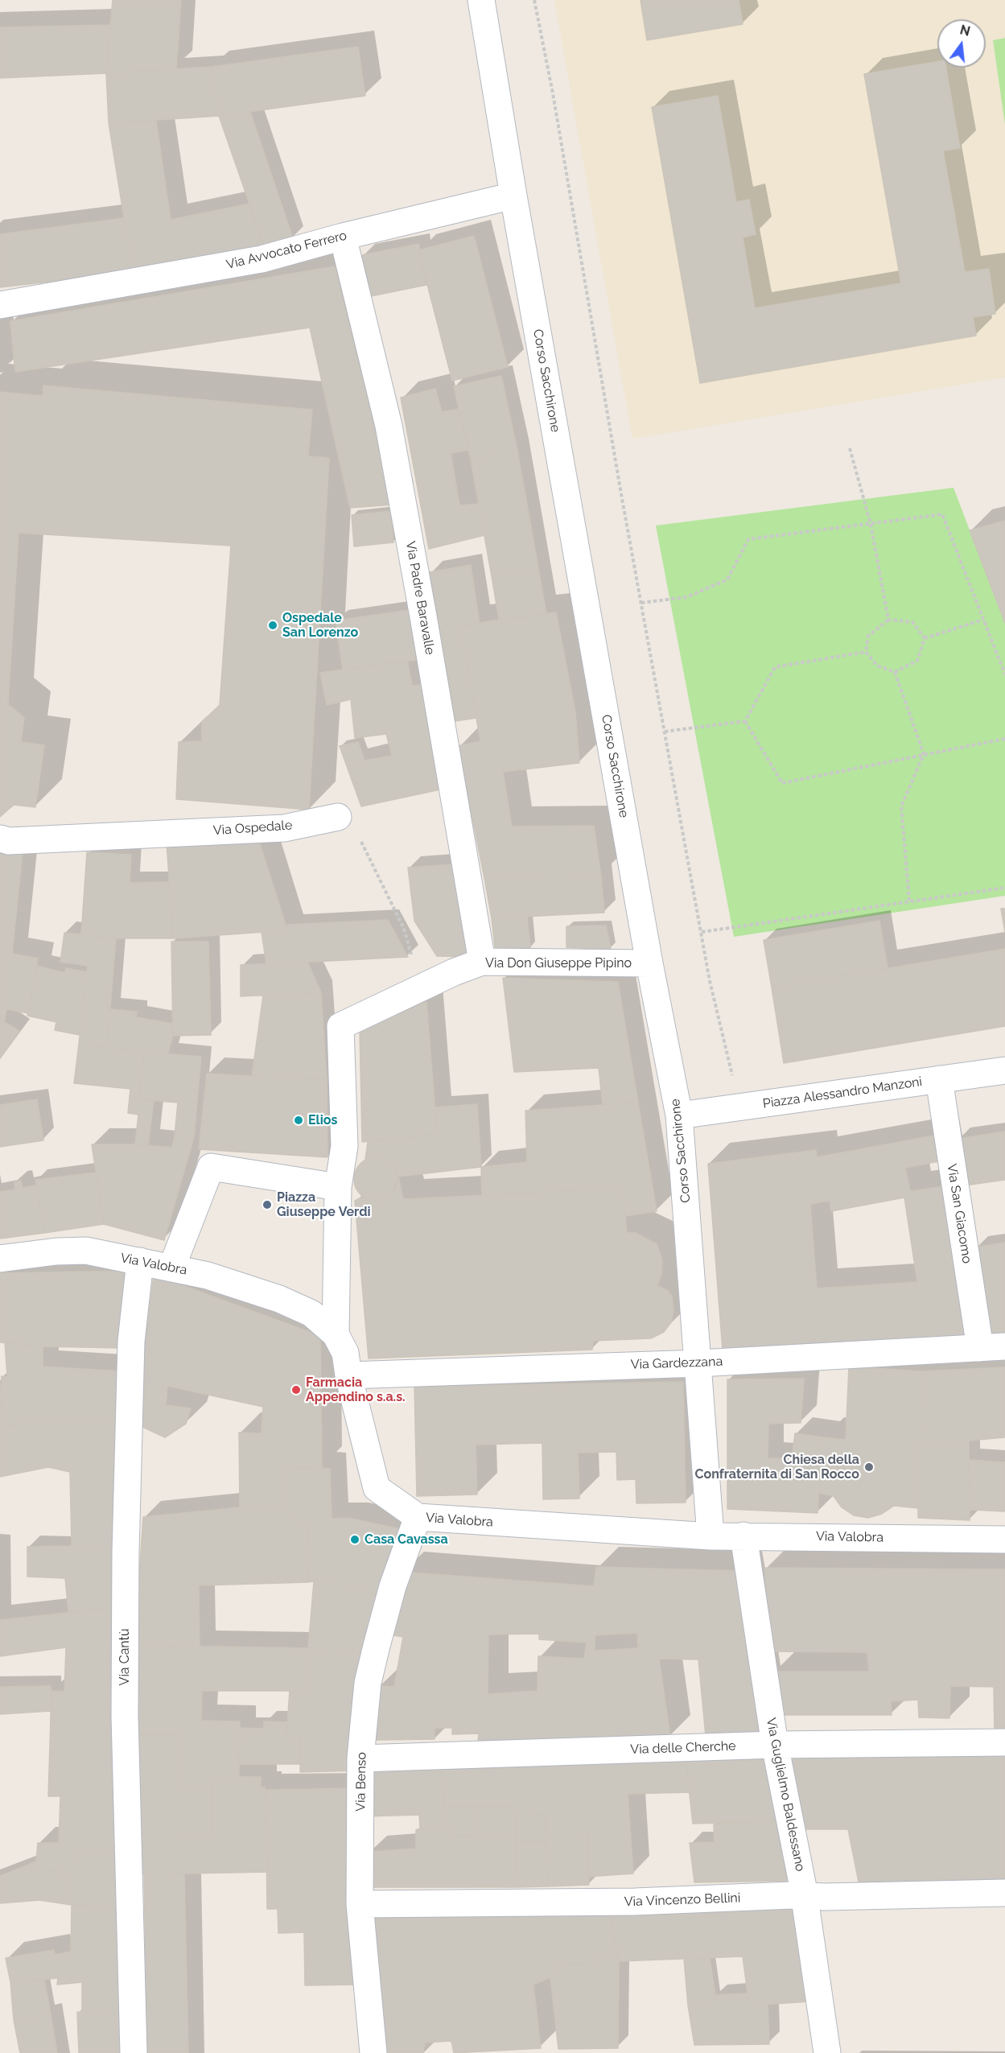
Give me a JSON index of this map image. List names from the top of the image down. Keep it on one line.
{"streets":{"street":["Via Avvocato Ferrero","Corso Sacchirone","Via Padre Baravalle","Via Ospedale","Via Don Giuseppe Pipino","Piazza Alessandro Manzoni","Via San Giacomo","Via Valobra","Via Gardezzana","Via Cantù","Via delle Cherche","Via Benso","Via Guglielmo Baldessano","Via Vincenzo Bellini"]},"crossings":[["Via Avvocato Ferrero","Corso Sacchirone"],["Via Avvocato Ferrero","Via Padre Baravalle"],["Corso Sacchirone","Via Don Giuseppe Pipino"],["Corso Sacchirone","Piazza Alessandro Manzoni"],["Corso Sacchirone","Via Valobra"],["Corso Sacchirone","Via Gardezzana"],["Via Padre Baravalle","Via Don Giuseppe Pipino"],["Piazza Alessandro Manzoni","Via San Giacomo"],["Via San Giacomo","Via Gardezzana"],["Via Valobra","Via Gardezzana"],["Via Valobra","Via Cantù"],["Via Valobra","Via Benso"],["Via Valobra","Via Guglielmo Baldessano"],["Via delle Cherche","Via Benso"],["Via delle Cherche","Via Guglielmo Baldessano"],["Via Benso","Via Vincenzo Bellini"],["Via Guglielmo Baldessano","Via Vincenzo Bellini"]],"places":["Ospedale San Lorenzo","Elios","Piazza Giuseppe Verdi","Farmacia Appendino s.a.s.","Chiesa della Confraternita di San Rocco","Casa Cavassa"],"north":"top"}
